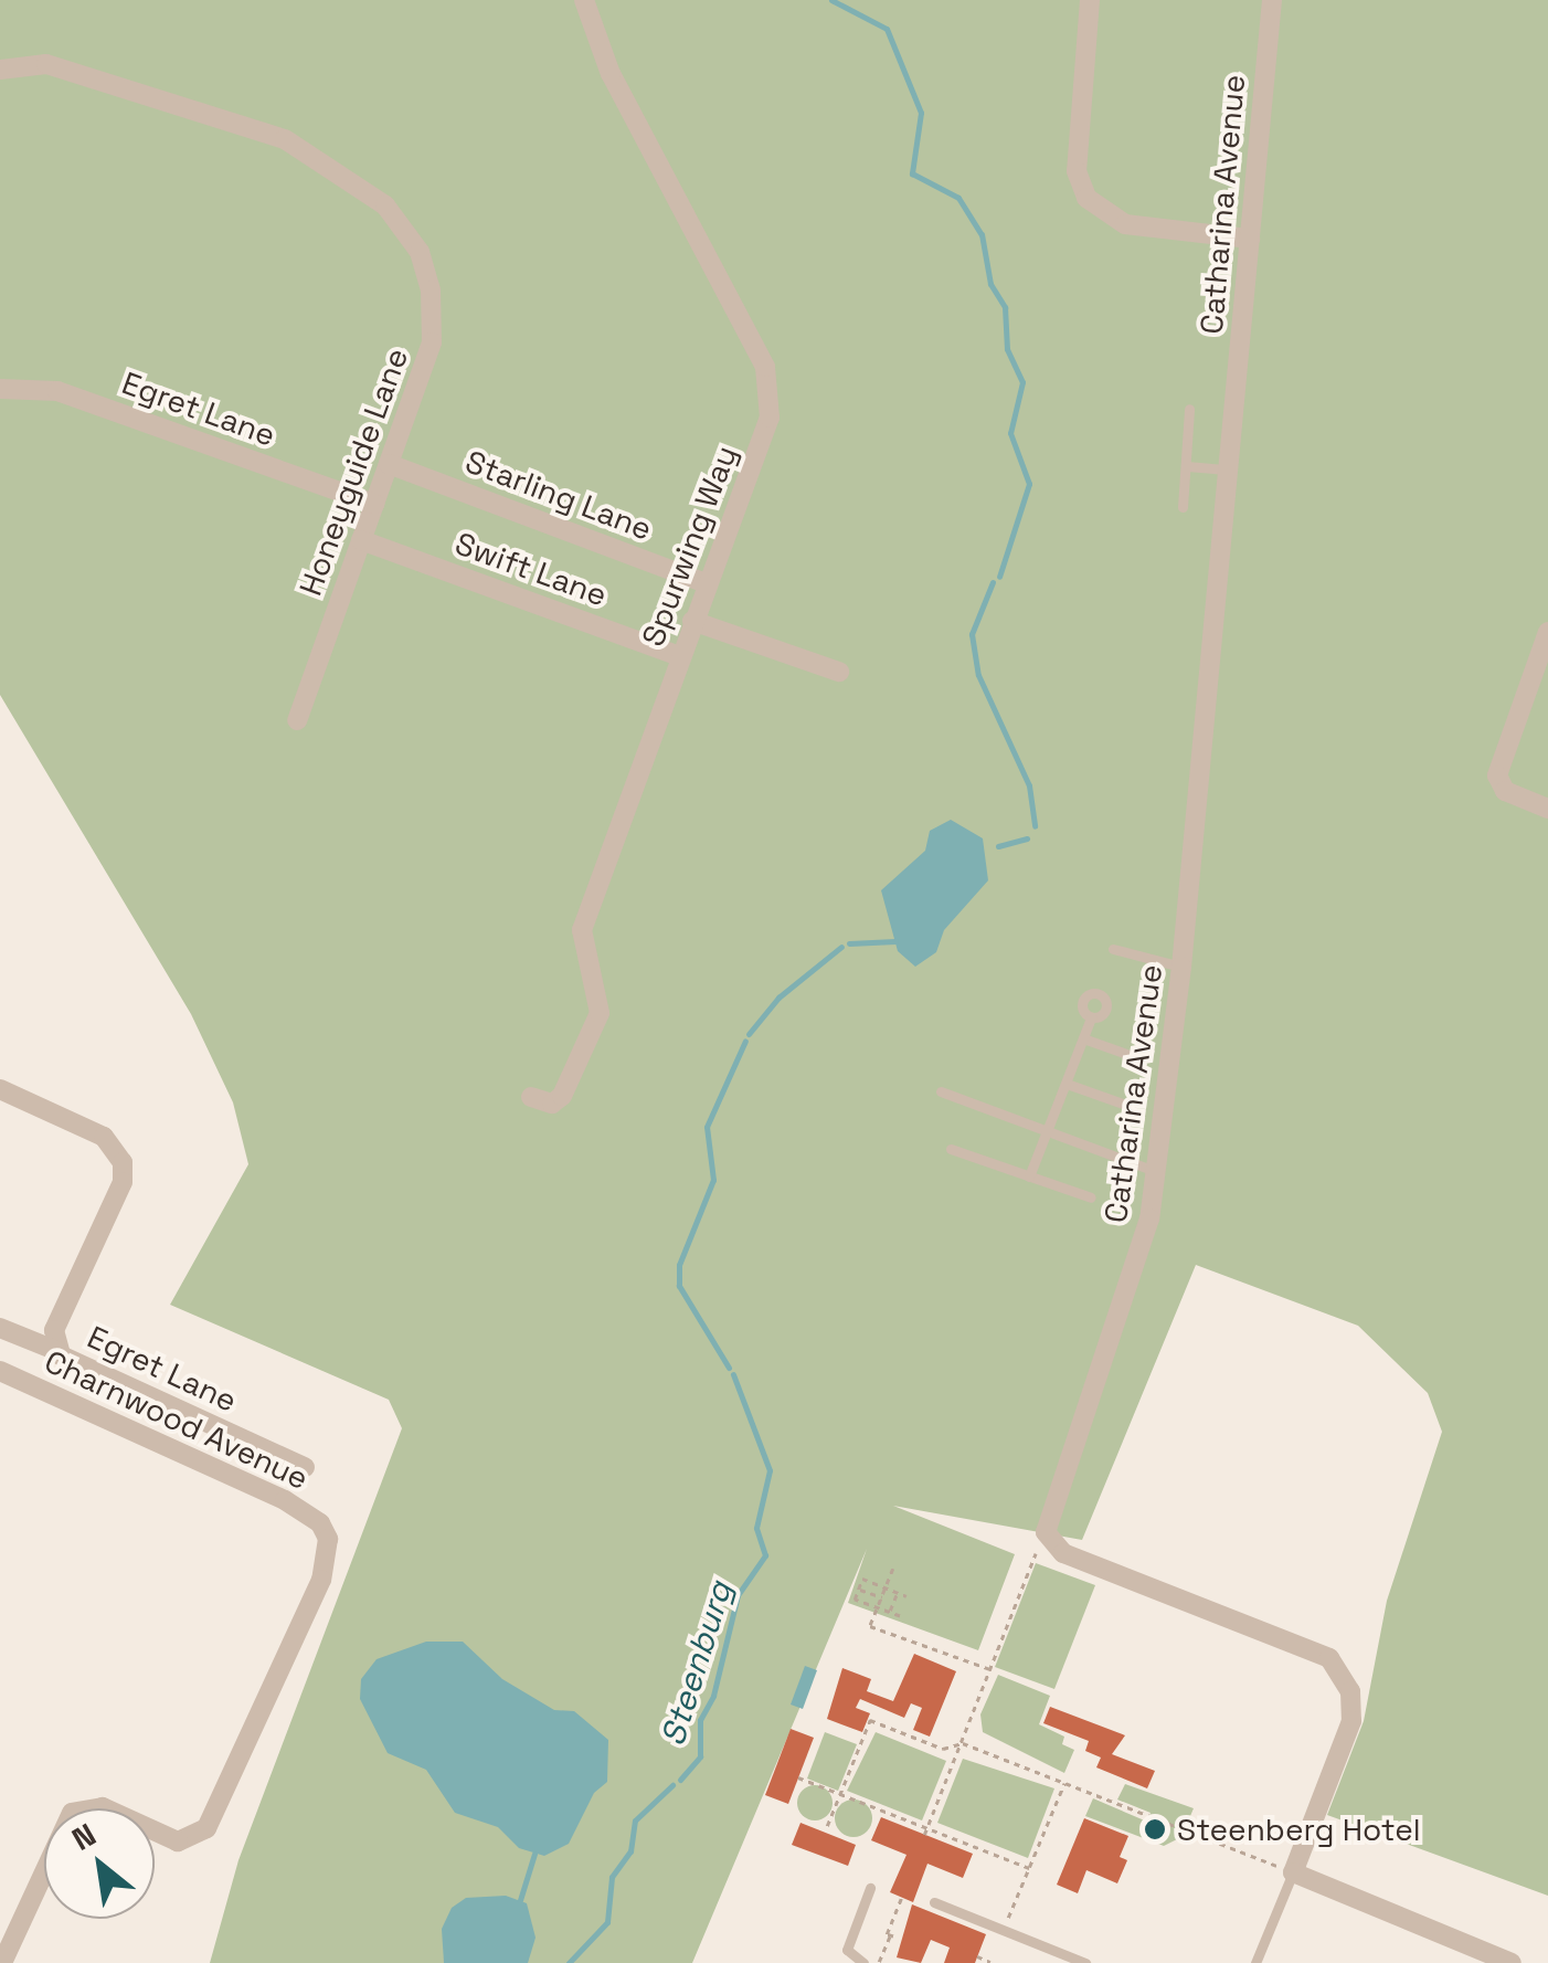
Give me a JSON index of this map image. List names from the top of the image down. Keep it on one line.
{"streets":{"street":["Catharina Avenue","Egret Lane","Honeyguide Lane","Starling Lane","Spurwing Way","Swift Lane","Charnwood Avenue"]},"crossings":[["Egret Lane","Honeyguide Lane"],["Honeyguide Lane","Starling Lane"],["Honeyguide Lane","Swift Lane"],["Starling Lane","Spurwing Way"],["Spurwing Way","Swift Lane"]],"water":["Steenburg"],"places":["Steenberg Hotel"],"north":"top left"}
